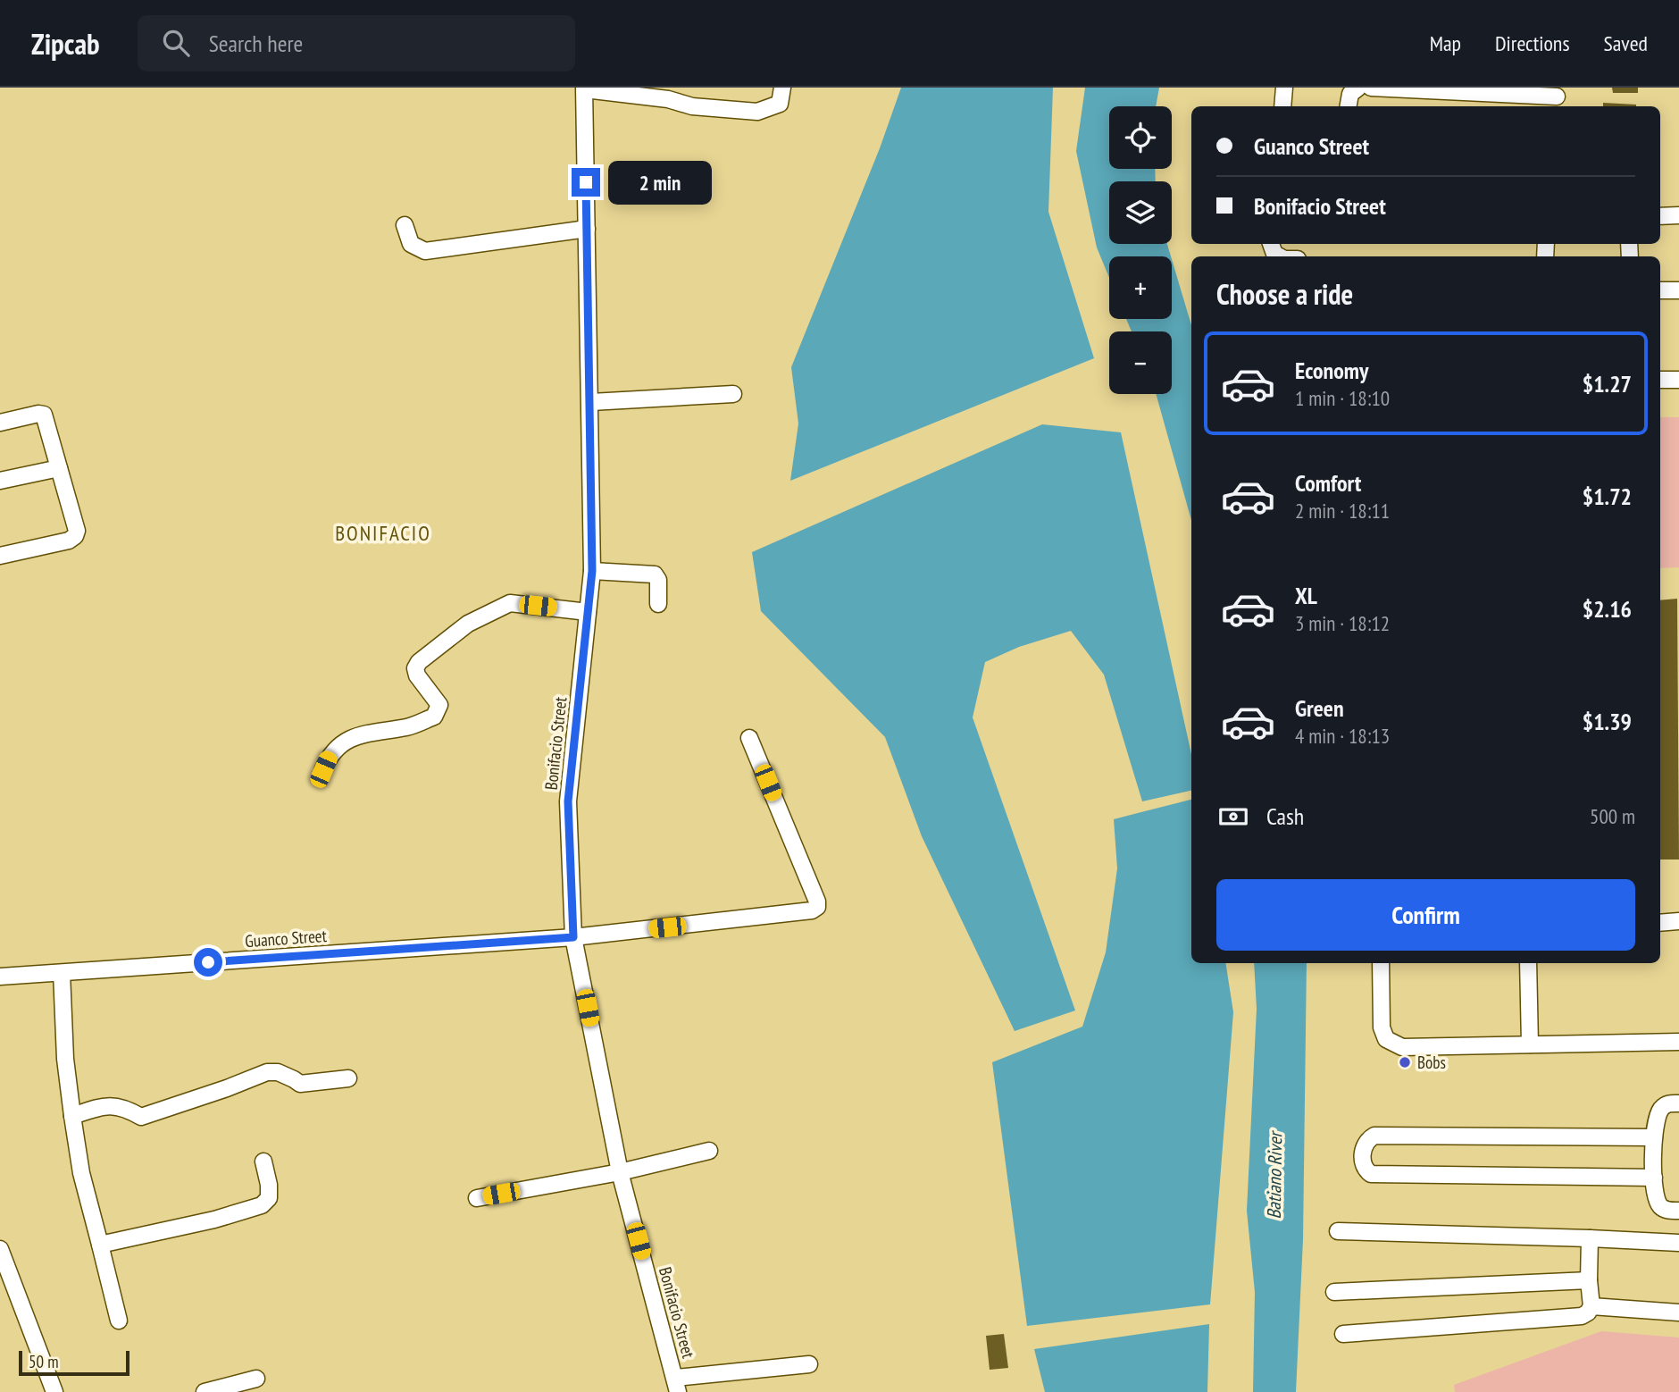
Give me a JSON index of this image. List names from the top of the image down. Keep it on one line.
{"streets":{"street":["Bonifacio Street","Guanco Street"]},"crossings":[["Bonifacio Street","Guanco Street"]],"districts":["BONIFACIO"],"water":["Batiano River"],"places":["Bobs"],"scale_bar":"50 m","page":{"header":"Zipcab","search":"Search here","nav":["Map","Directions","Saved"],"map_buttons":["+","−"],"banner":["Guanco Street","Bonifacio Street"],"bubble":"2 min","heading":"Choose a ride","list":[{"name":"Economy","note":"1 min · 18:10","value":"$1.27"},{"name":"Comfort","note":"2 min · 18:11","value":"$1.72"},{"name":"XL","note":"3 min · 18:12","value":"$2.16"},{"name":"Green","note":"4 min · 18:13","value":"$1.39"}],"pay":["Cash","500 m"],"buttons":"Confirm","scale":"50 m"}}
